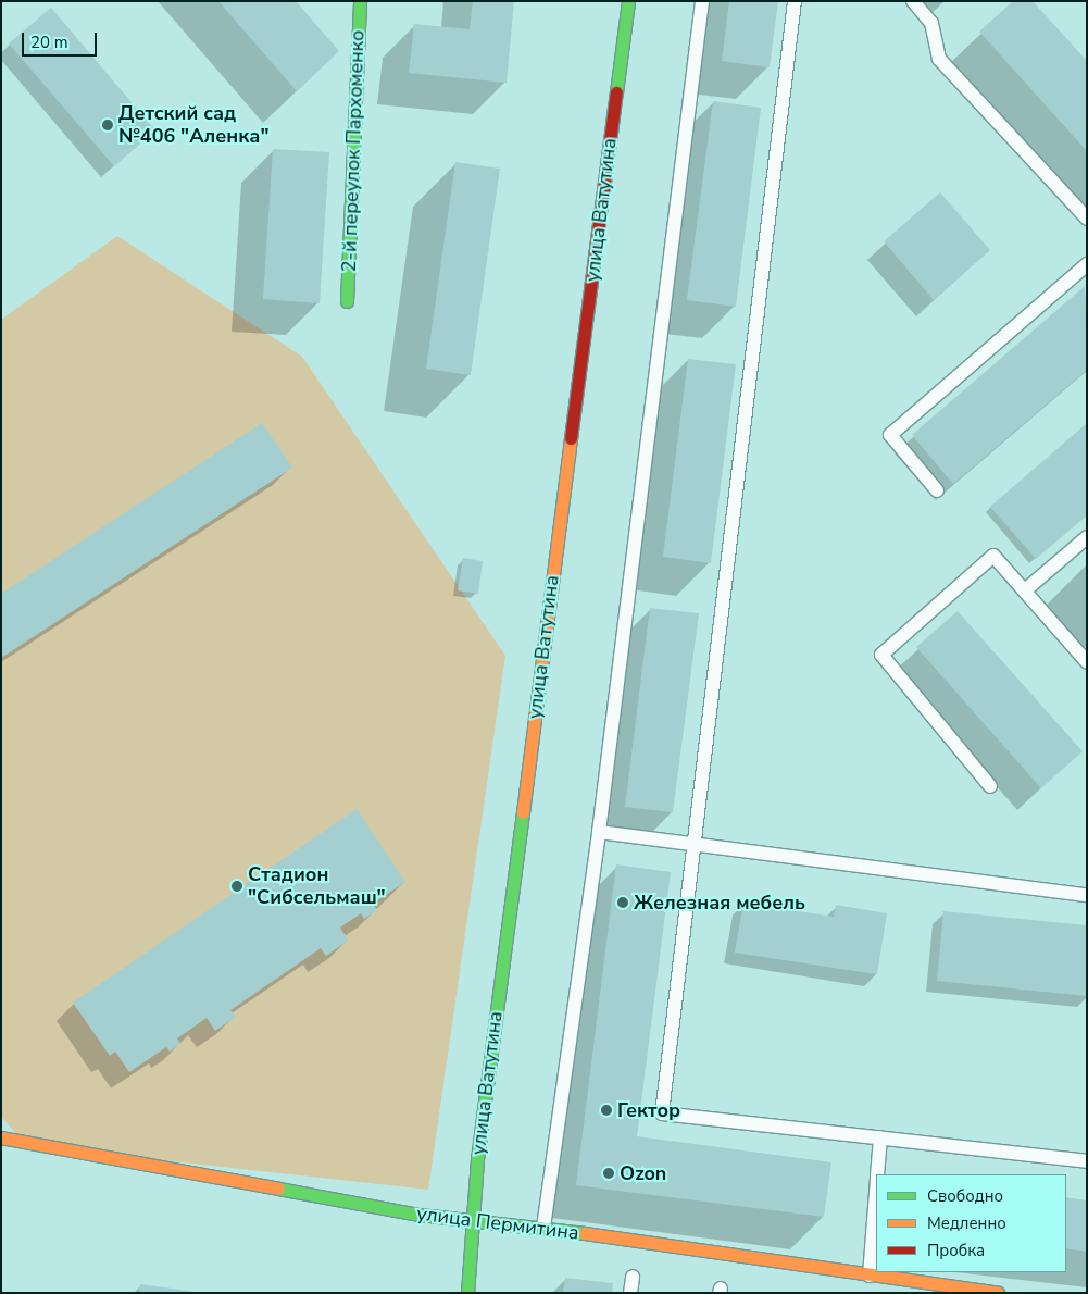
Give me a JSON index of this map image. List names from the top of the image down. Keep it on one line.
{"streets":{"street":["2-й переулок Пархоменко","улица Ватутина","улица Пермитина"]},"crossings":[["улица Ватутина","улица Пермитина"]],"places":["Детский сад №406 \"Аленка\"","Стадион \"Сибсельмаш\"","Железная мебель","Гектор","Ozon"],"legend":["Свободно","Медленно","Пробка"],"scale_bar":"20 m"}
